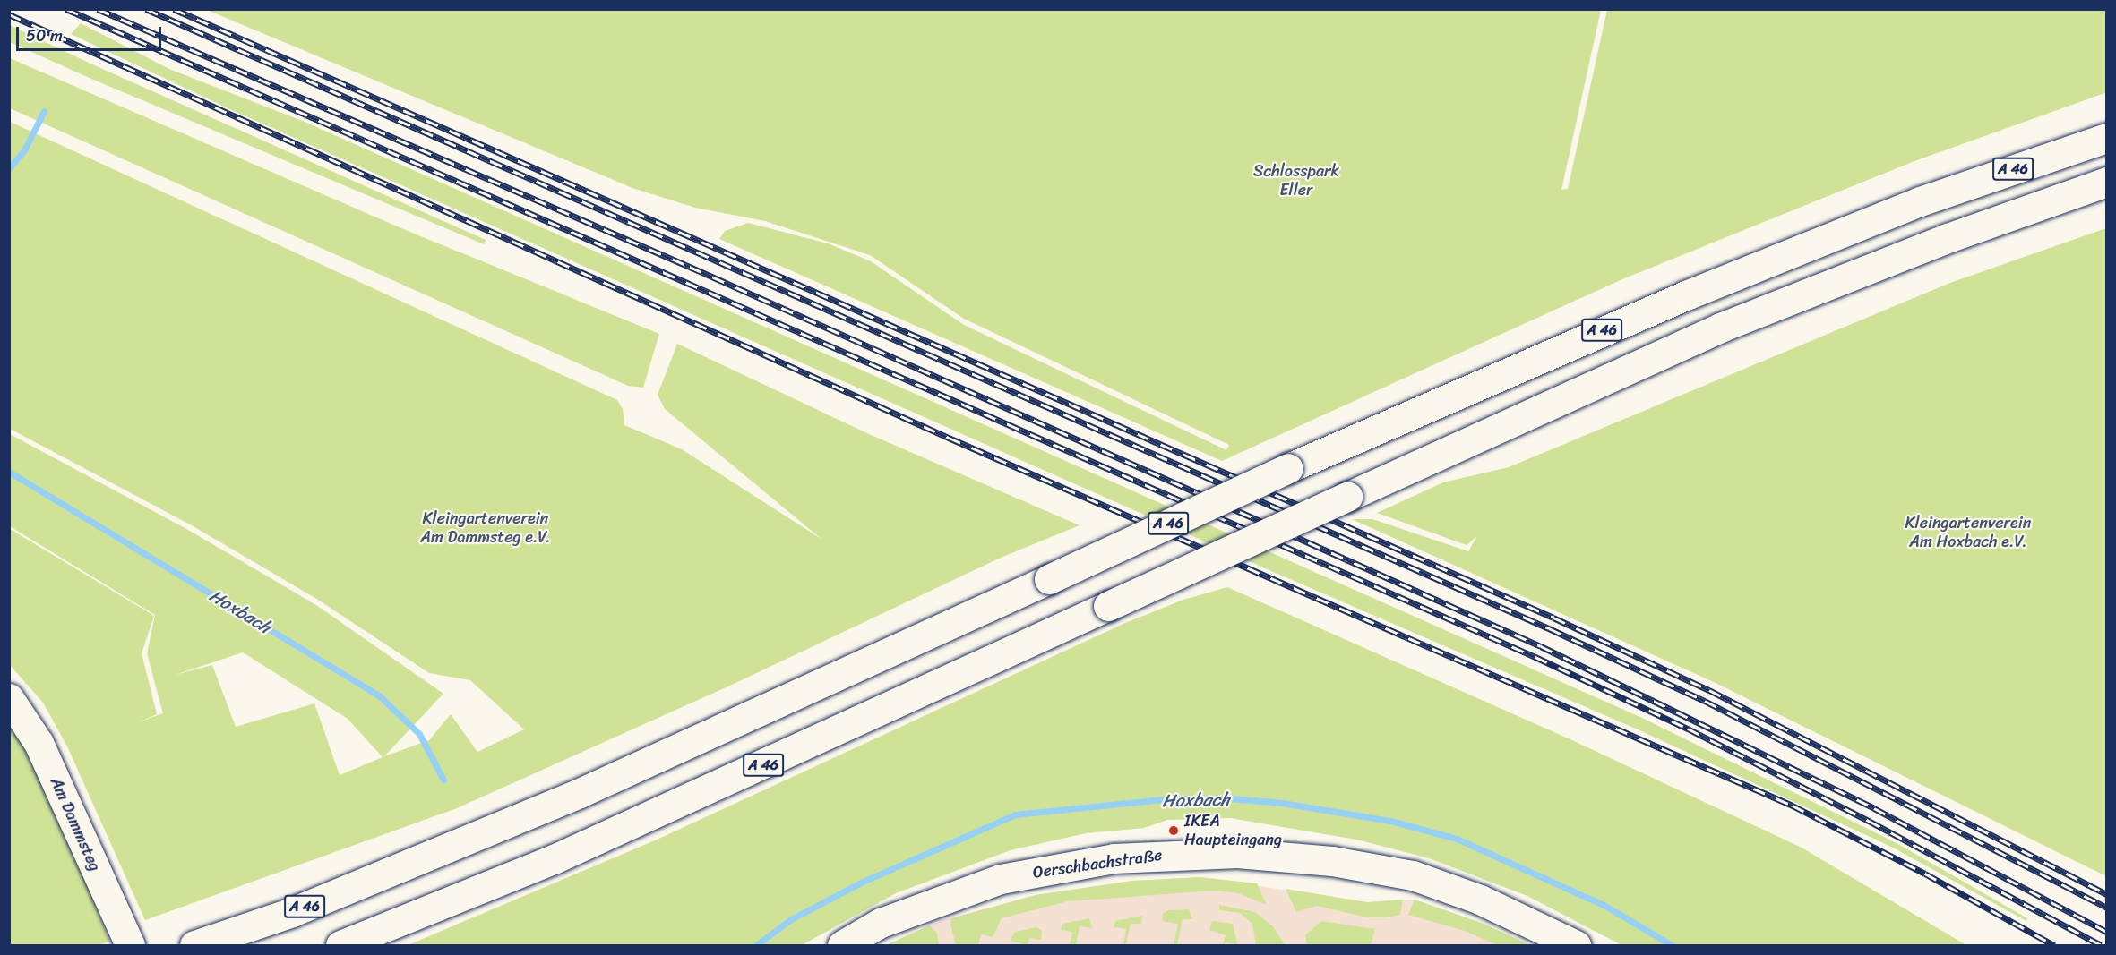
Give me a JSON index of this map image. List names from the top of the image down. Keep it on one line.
{"streets":{"main road":["A 46","Am Dammsteg","Oerschbachstraße"]},"water":["Hoxbach"],"parks":["Schlosspark Eller","Kleingartenverein Am Dammsteg e.V.","Kleingartenverein Am Hoxbach e.V."],"places":["IKEA Haupteingang"],"scale_bar":"50 m"}
